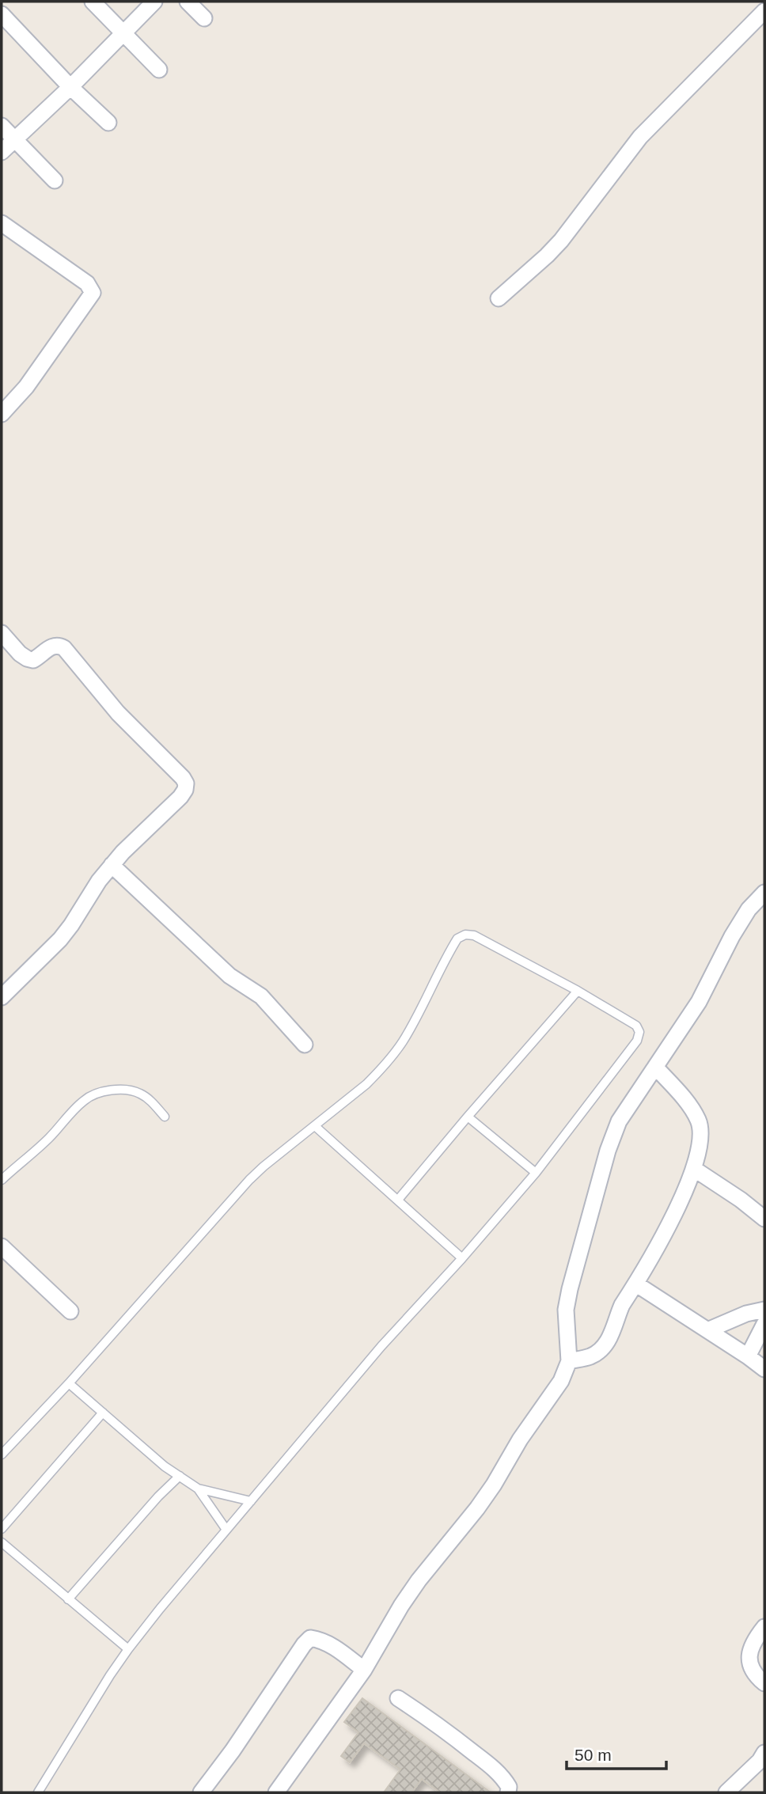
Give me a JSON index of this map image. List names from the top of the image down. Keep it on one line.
{"scale_bar":"50 m"}
